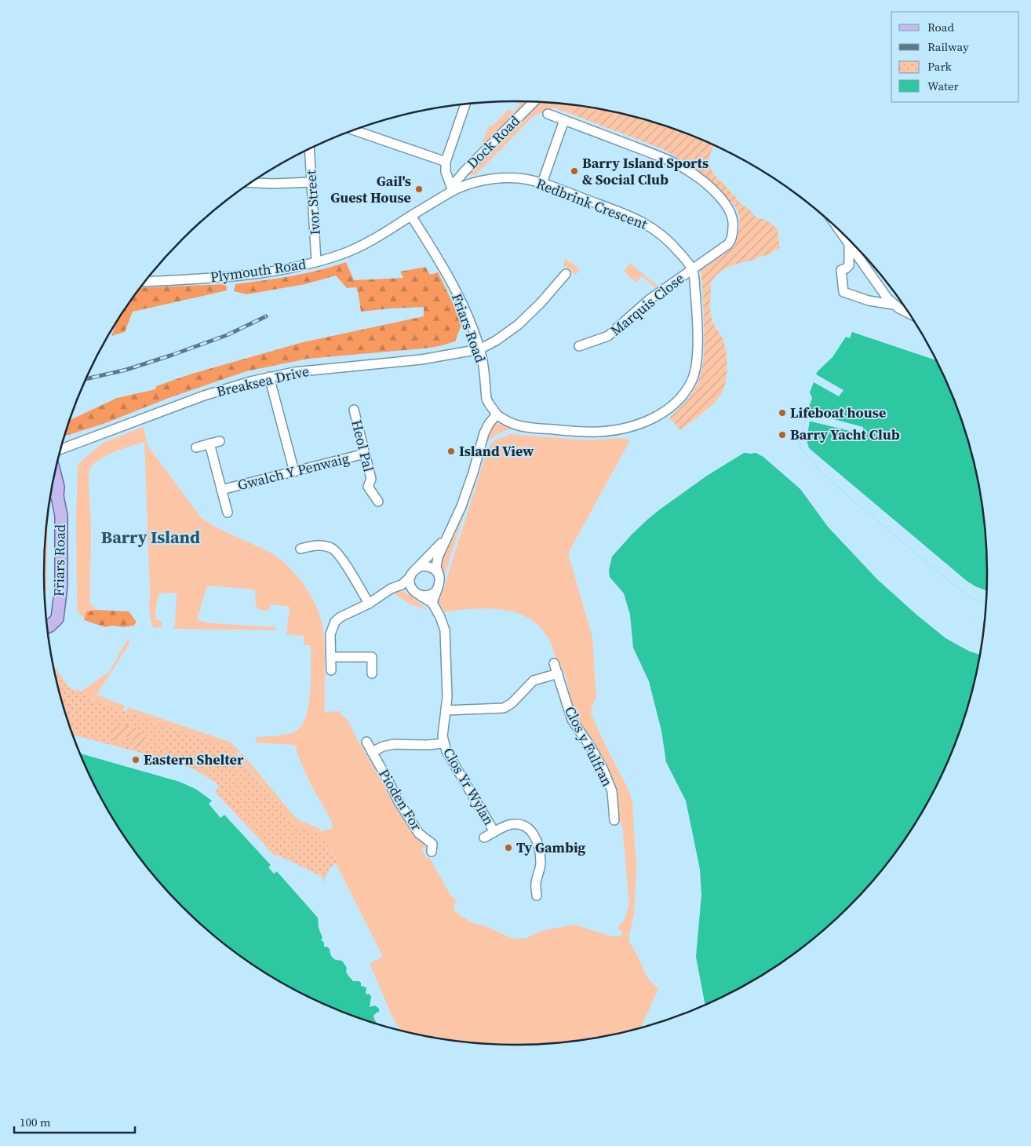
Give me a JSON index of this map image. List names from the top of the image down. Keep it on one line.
{"streets":{"main road":["Friars Road"],"street":["Dock Road","Ivor Street","Redbrink Crescent","Plymouth Road","Marquis Close","Breaksea Drive","Heol Pal","Gwalch Y Penwaig","Clos y Fulfran","Clos Yr Wylan","Pioden For"]},"crossings":[["Dock Road","Redbrink Crescent"],["Dock Road","Plymouth Road"],["Ivor Street","Plymouth Road"],["Redbrink Crescent","Plymouth Road"],["Redbrink Crescent","Marquis Close"],["Plymouth Road","Friars Road"],["Friars Road","Breaksea Drive"],["Heol Pal","Gwalch Y Penwaig"],["Clos Yr Wylan","Pioden For"]],"districts":["Barry Island"],"places":["Barry Island Sports & Social Club","Gail's Guest House","Lifeboat house","Barry Yacht Club","Island View","Eastern Shelter","Ty Gambig"],"legend":["Road","Railway","Park","Water"],"scale_bar":"100 m"}
